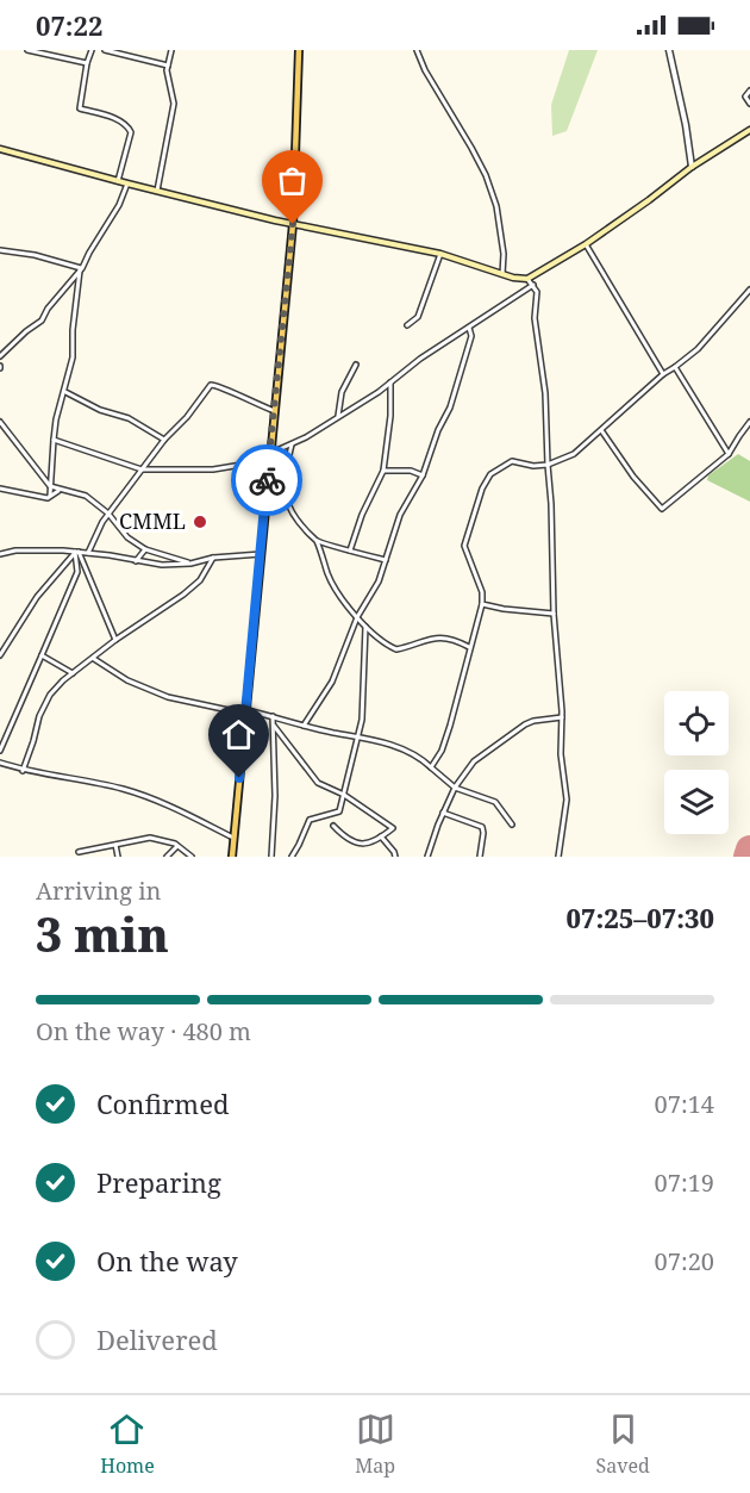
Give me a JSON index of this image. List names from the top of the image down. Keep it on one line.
{"places":["CMML"],"page":{"status":"07:22","heading":["3 min","Arriving in","07:25–07:30"],"bar":"On the way · 480 m","list":[["Confirmed","07:14"],["Preparing","07:19"],["On the way","07:20"],"Delivered"],"tabs":["Home","Map","Saved"]}}
